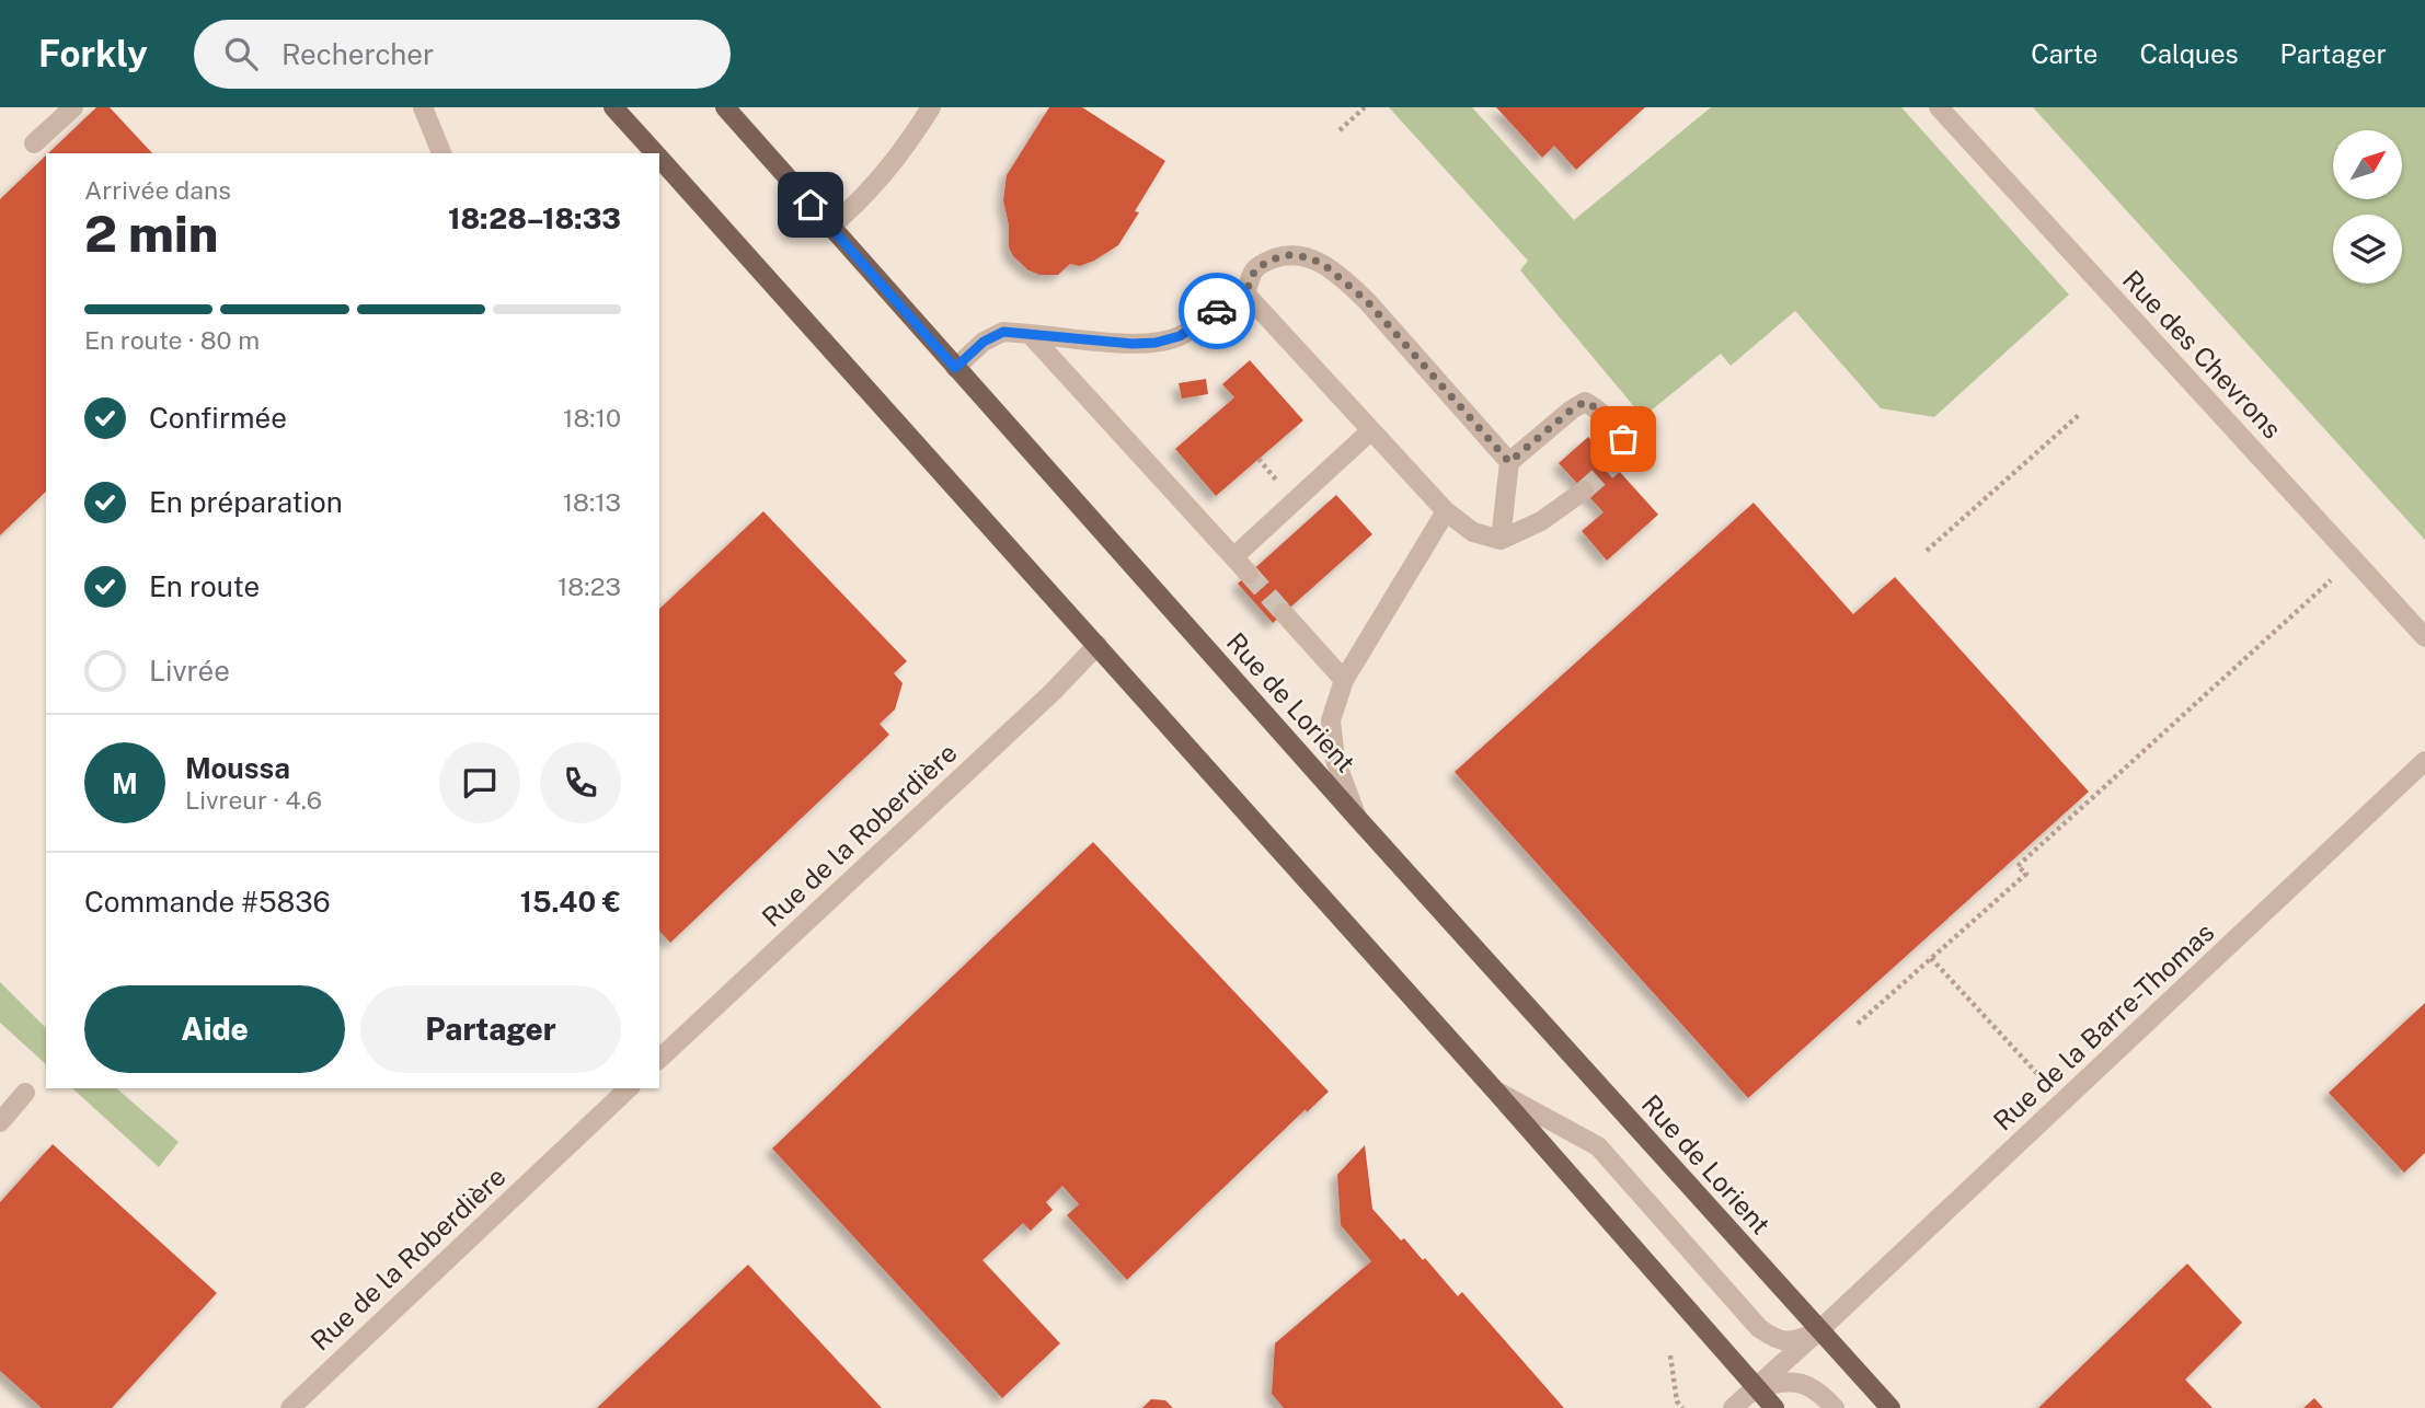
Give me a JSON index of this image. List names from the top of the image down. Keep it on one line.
{"streets":{"main road":["Rue de Lorient"],"street":["Rue des Chevrons","Rue de la Roberdière","Rue de la Barre-Thomas"]},"crossings":[["Rue de Lorient","Rue de la Barre-Thomas"]],"north":"top right","page":{"header":"Forkly","search":"Rechercher","nav":["Carte","Calques","Partager"],"heading":["2 min","Arrivée dans","18:28–18:33"],"panel":["Moussa","Livreur · 4.6","Commande #5836","15.40 €"],"bar":"En route · 80 m","list":[["Confirmée","18:10"],["En préparation","18:13"],["En route","18:23"],"Livrée"],"round":"M","buttons":["Aide","Partager"]}}
